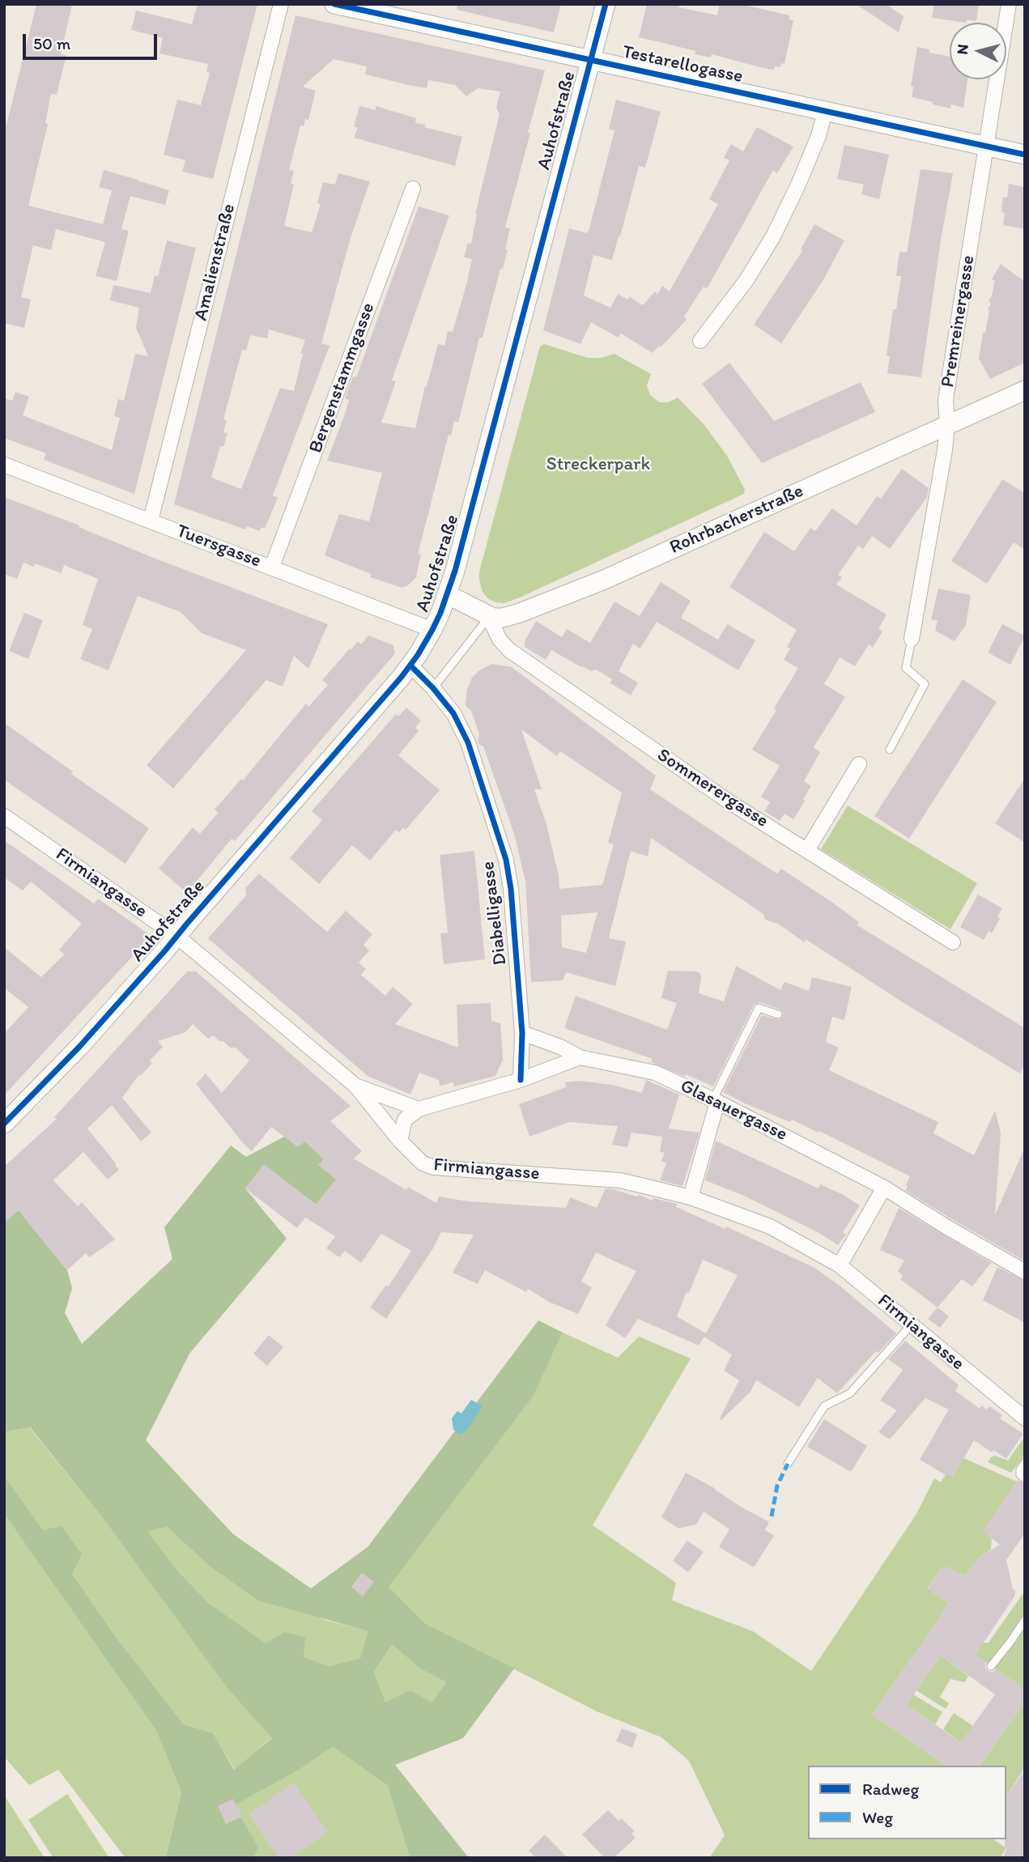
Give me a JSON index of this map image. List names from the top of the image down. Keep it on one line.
{"streets":{"street":["Testarellogasse","Auhofstraße","Amalienstraße","Premreinergasse","Bergenstammgasse","Rohrbacherstraße","Tuersgasse","Sommerergasse","Firmiangasse","Diabelligasse","Glasauergasse"]},"crossings":[["Testarellogasse","Auhofstraße"],["Testarellogasse","Premreinergasse"],["Auhofstraße","Tuersgasse"],["Auhofstraße","Firmiangasse"],["Auhofstraße","Diabelligasse"],["Amalienstraße","Tuersgasse"],["Premreinergasse","Rohrbacherstraße"],["Bergenstammgasse","Tuersgasse"],["Rohrbacherstraße","Sommerergasse"]],"parks":["Streckerpark"],"legend":["Radweg","Weg"],"scale_bar":"50 m","north":"left"}
